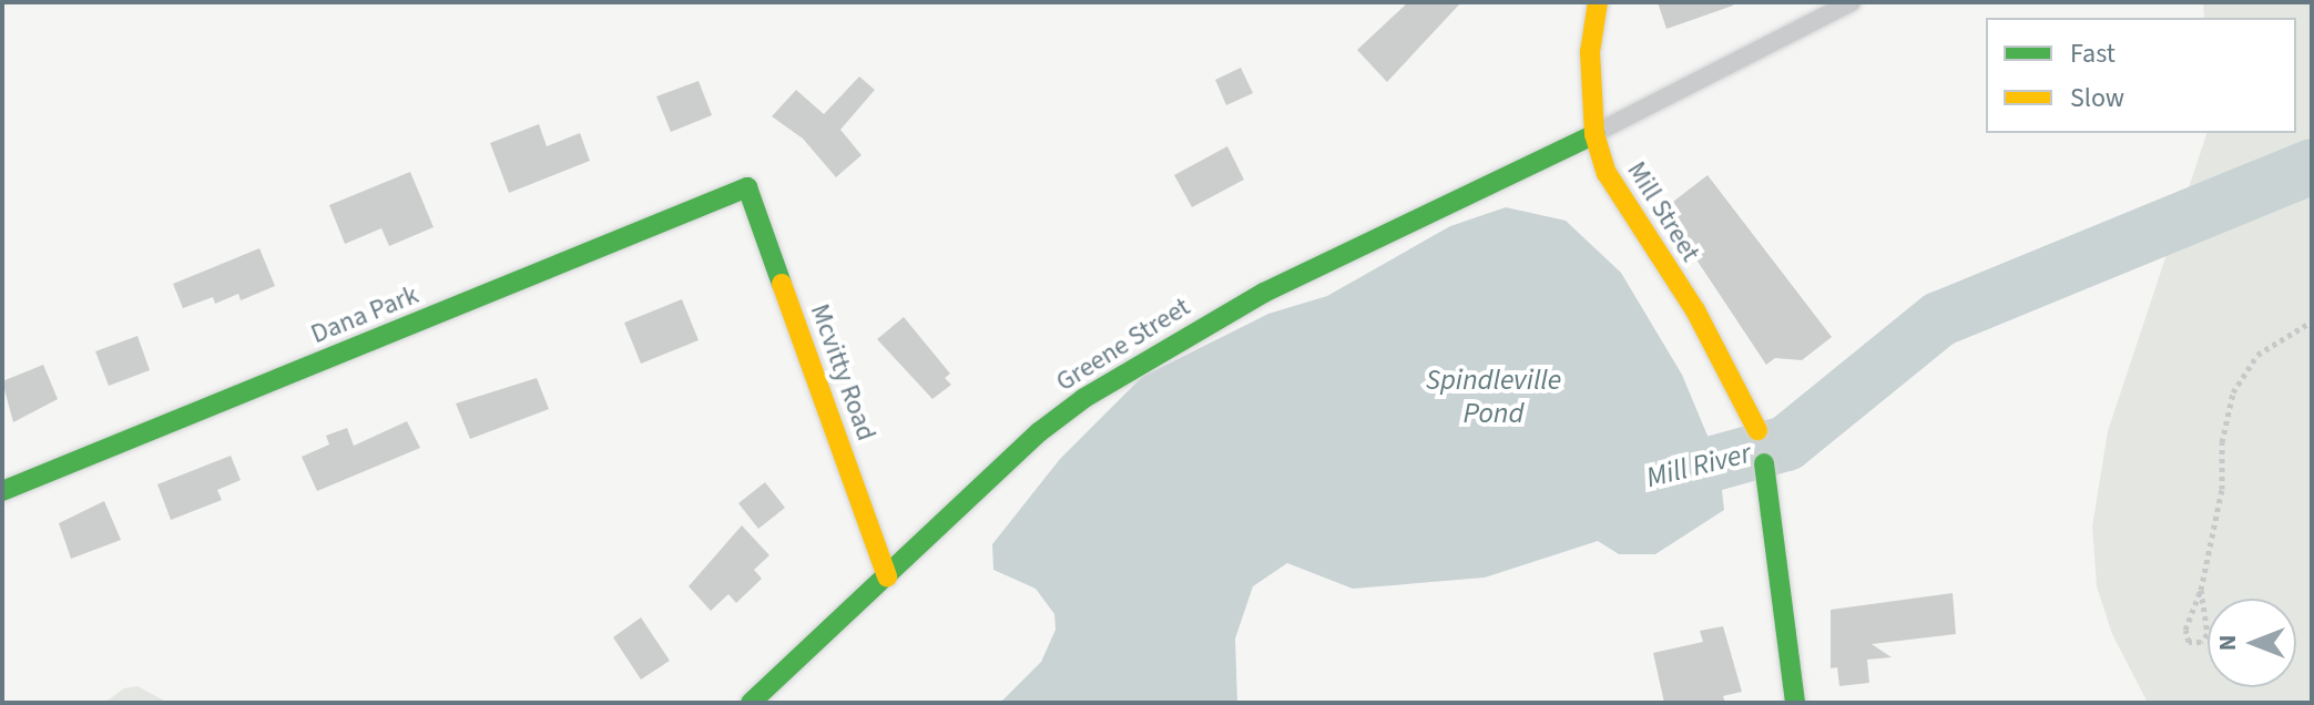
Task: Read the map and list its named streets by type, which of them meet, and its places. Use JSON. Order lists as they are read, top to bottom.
{
  "streets": {
    "street": [
      "Mill Street",
      "Dana Park",
      "Greene Street",
      "Mcvitty Road"
    ]
  },
  "crossings": [
    ["Mill Street", "Greene Street"],
    ["Dana Park", "Mcvitty Road"],
    ["Greene Street", "Mcvitty Road"]
  ],
  "water": ["Spindleville Pond", "Mill River"],
  "legend": ["Fast", "Slow"],
  "north": "left"
}
